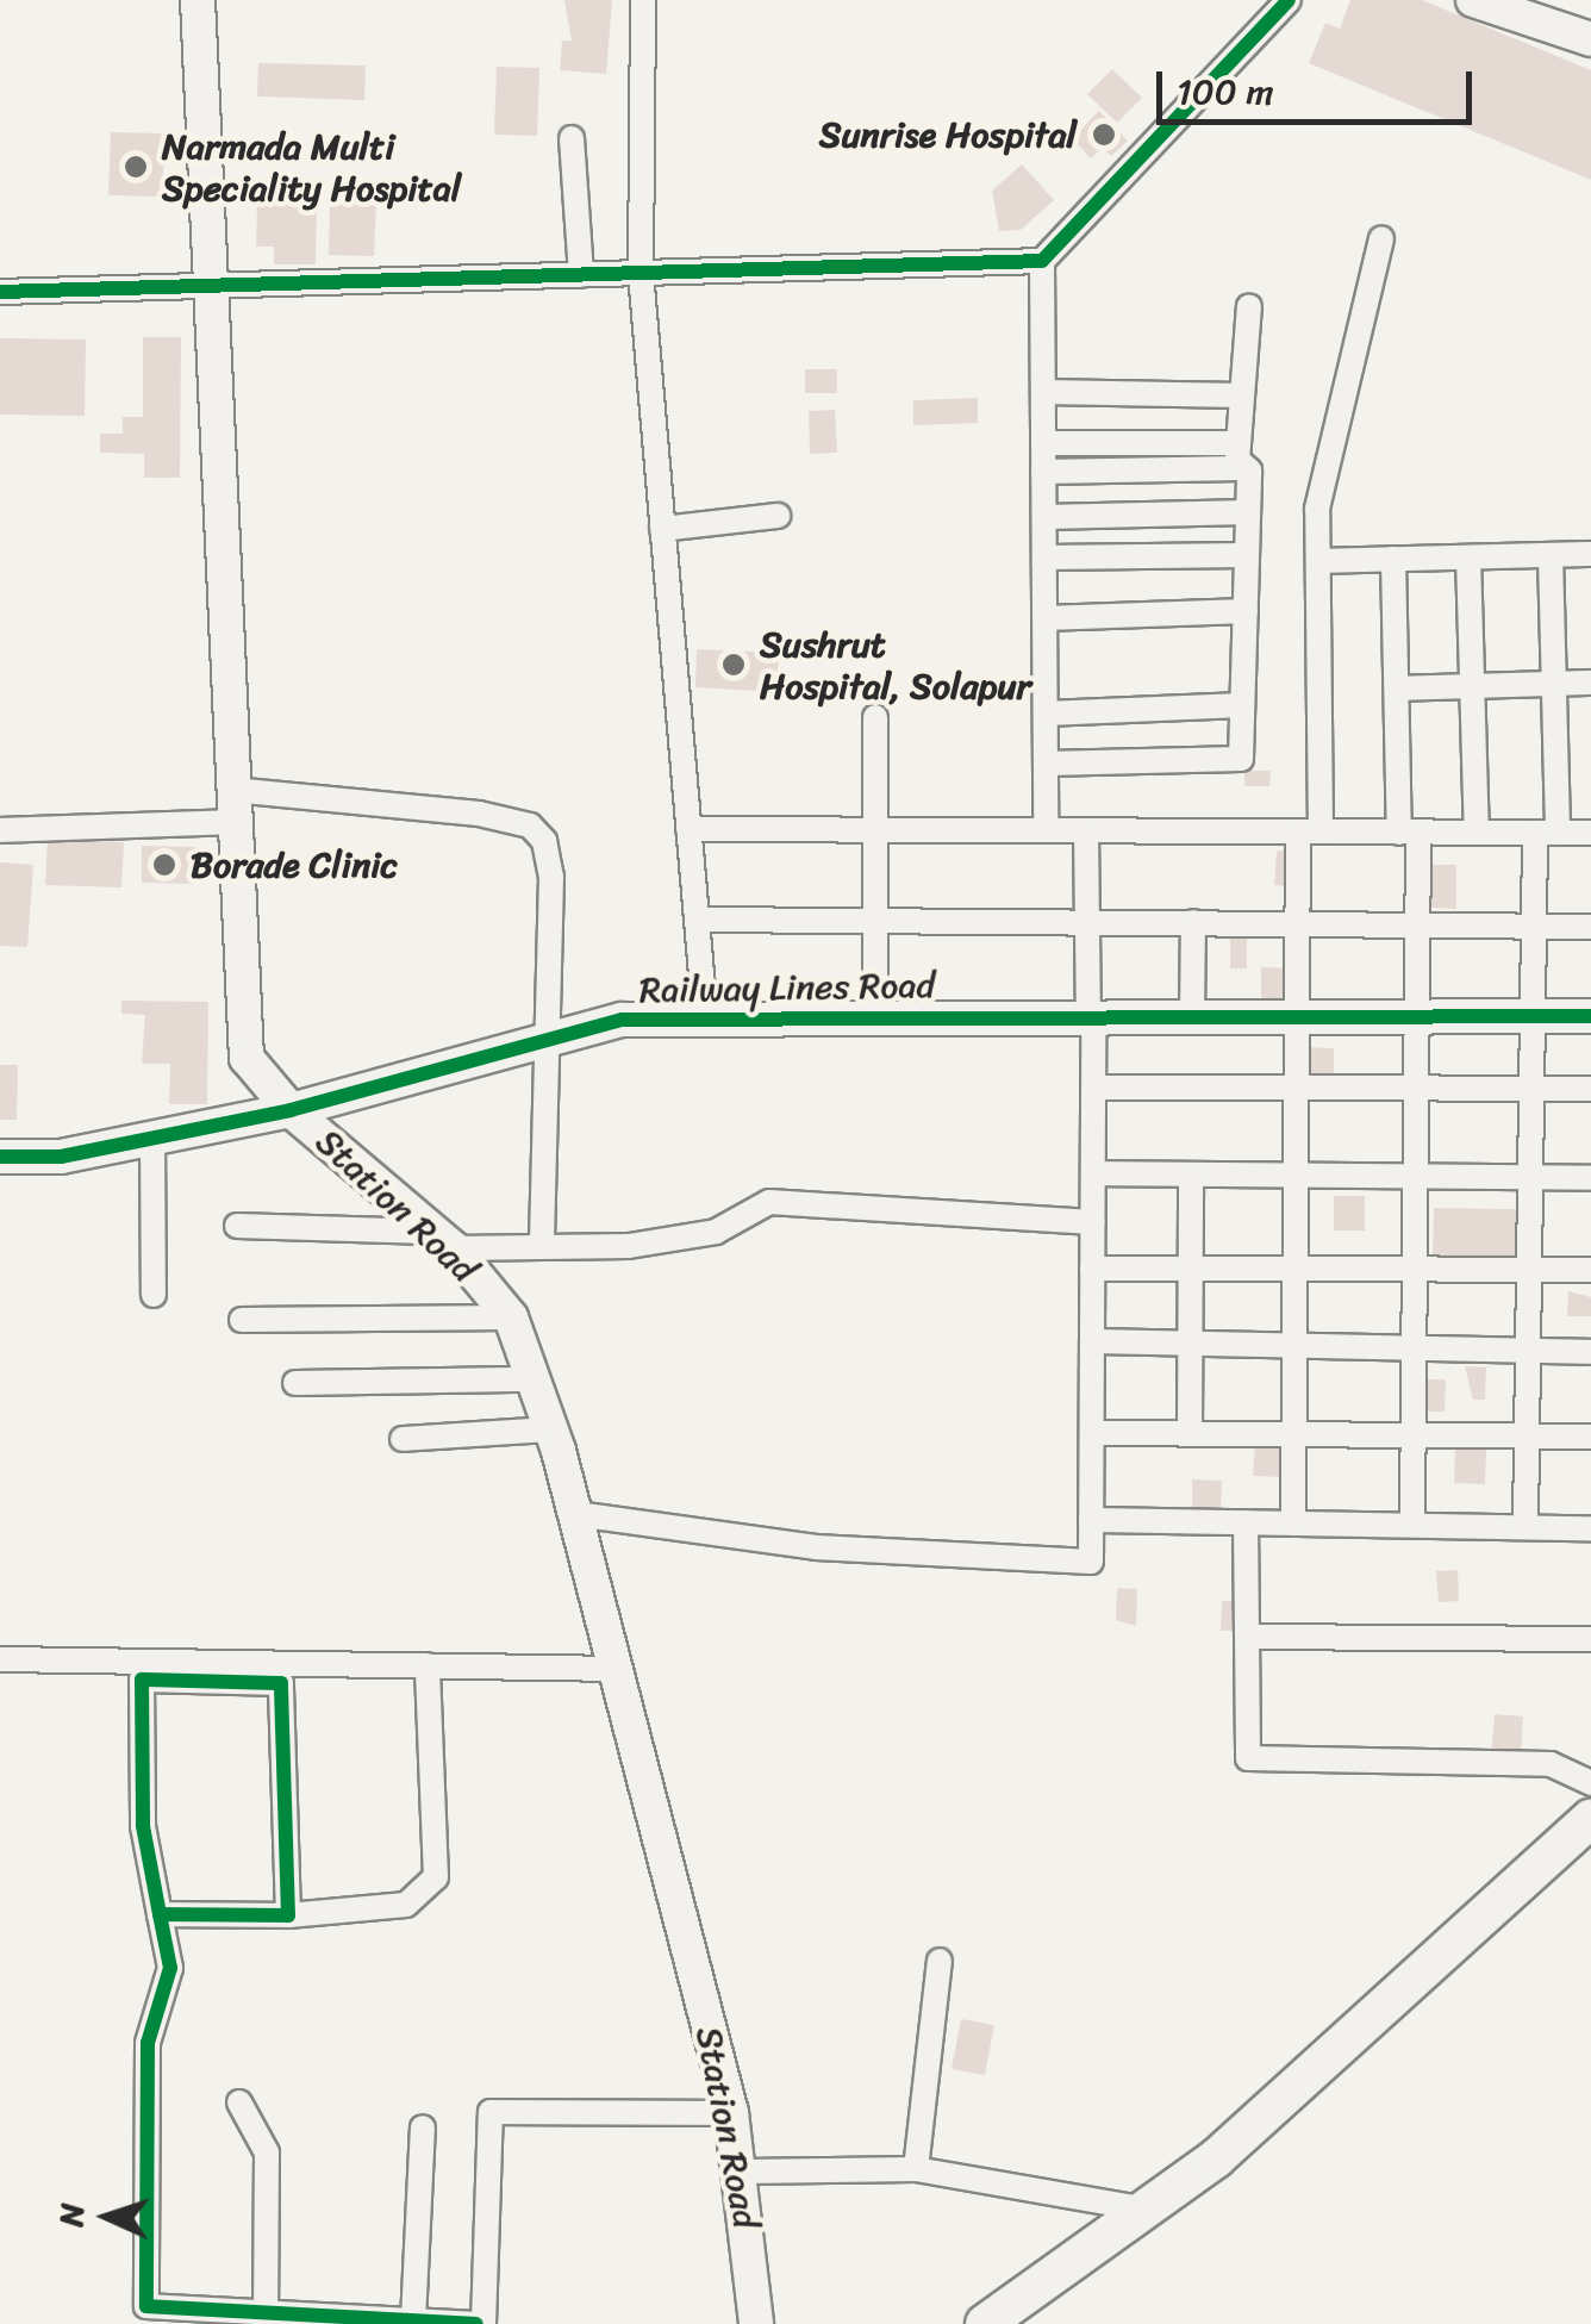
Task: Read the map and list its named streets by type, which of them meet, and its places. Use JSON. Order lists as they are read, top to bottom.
{
  "streets": {
    "main road": ["Railway Lines Road", "Station Road"]
  },
  "crossings": [
    ["Railway Lines Road", "Station Road"]
  ],
  "places": [
    "Sunrise Hospital",
    "Narmada Multi Speciality Hospital",
    "Sushrut Hospital, Solapur",
    "Borade Clinic"
  ],
  "scale_bar": "100 m",
  "north": "left"
}
